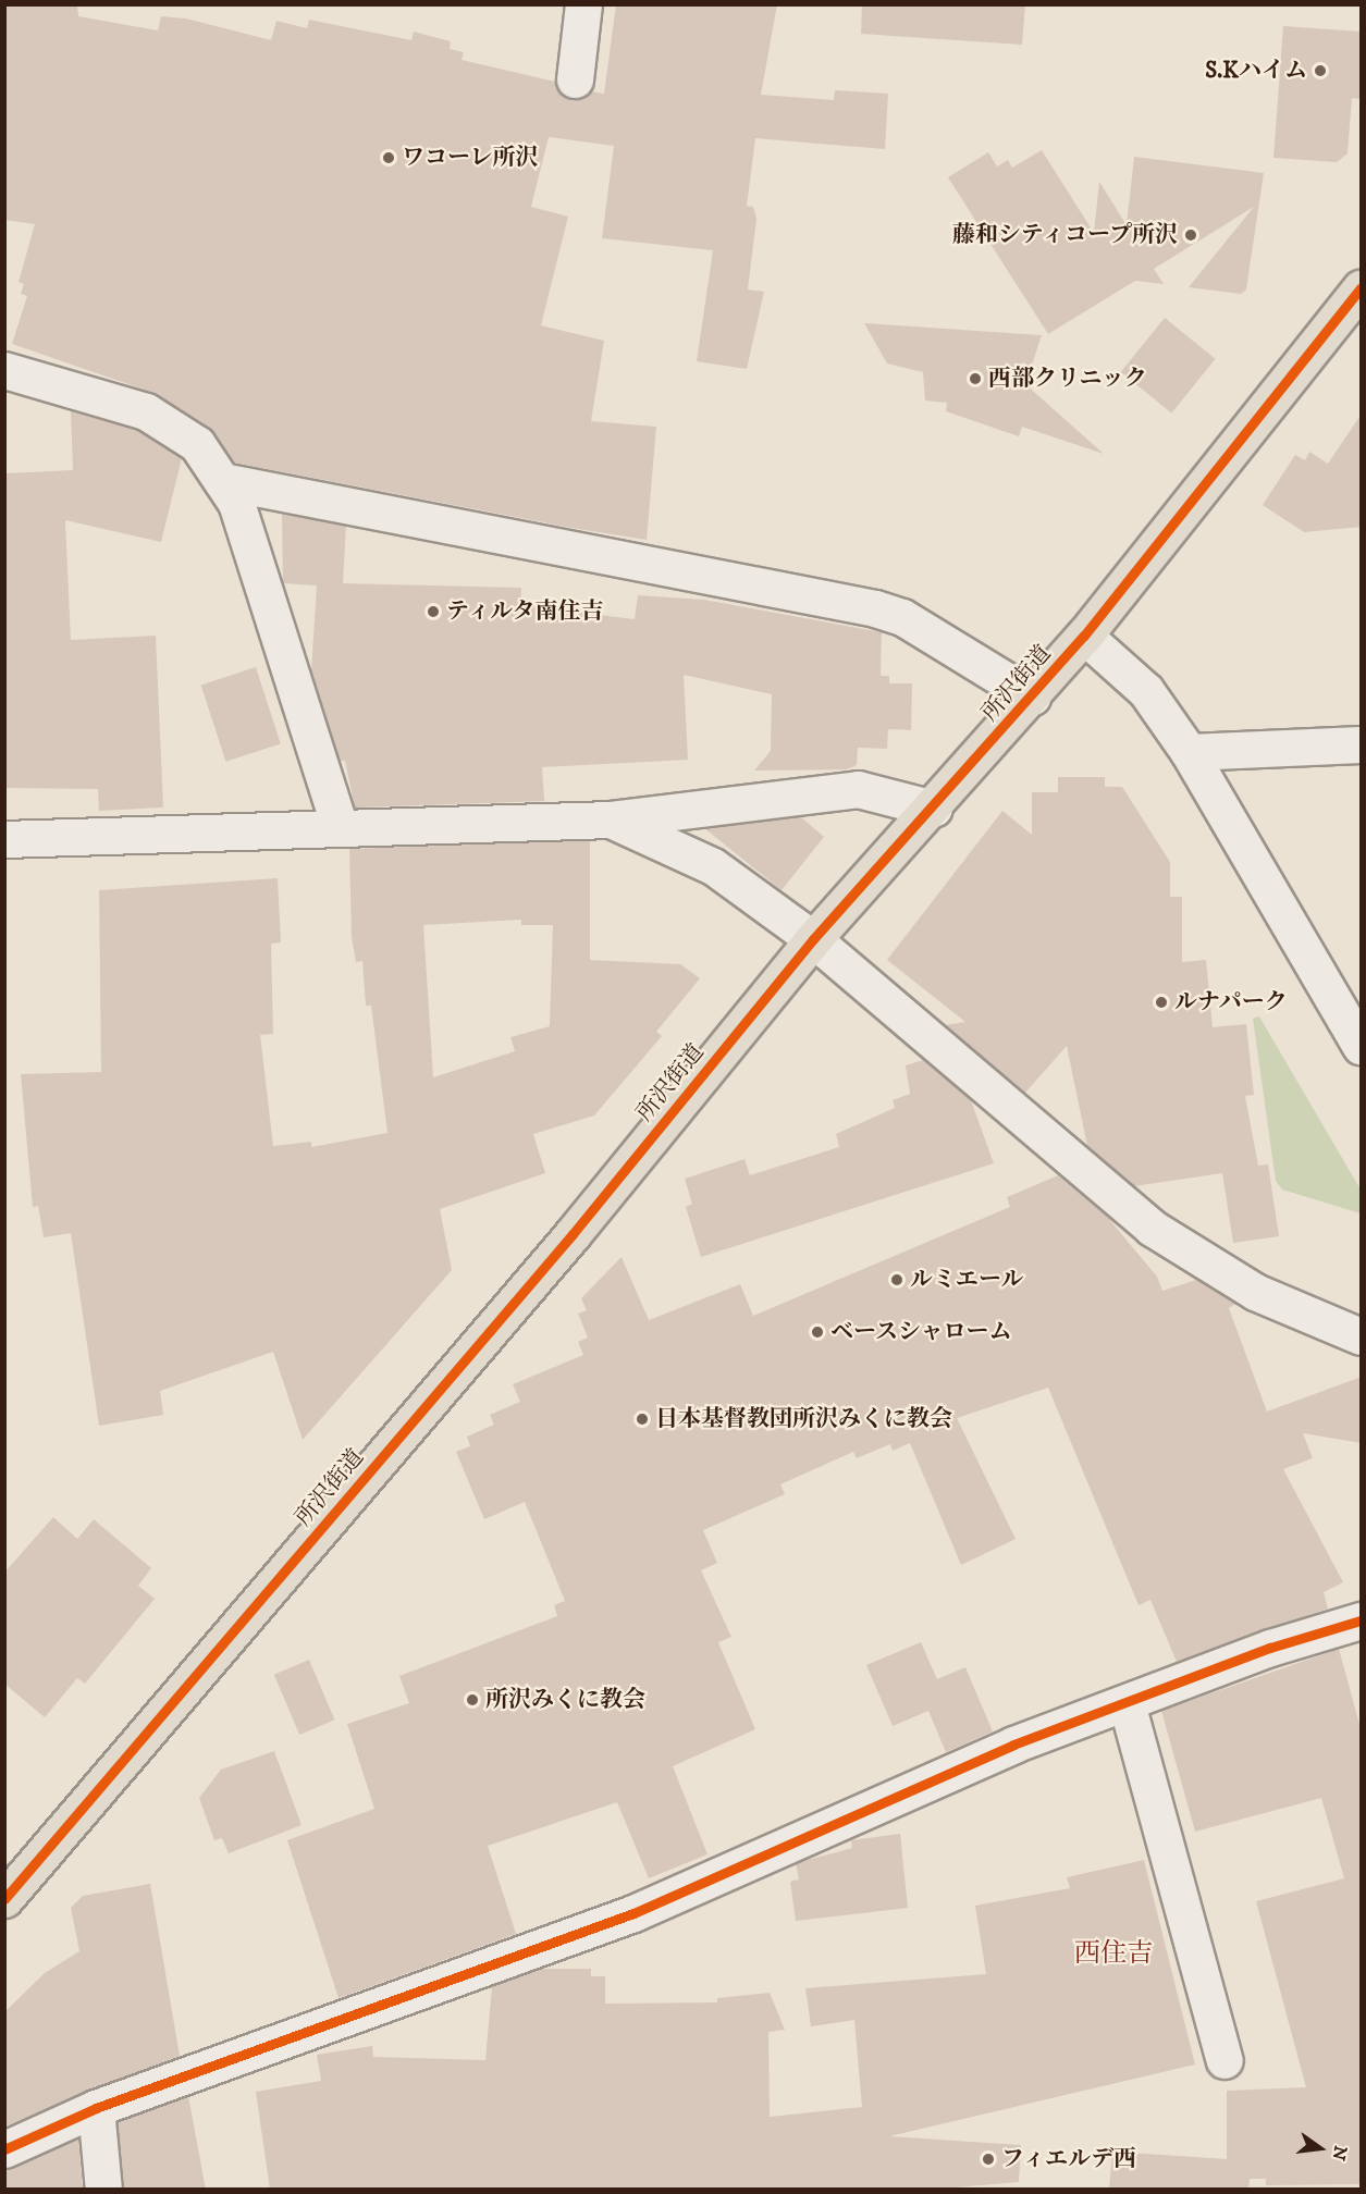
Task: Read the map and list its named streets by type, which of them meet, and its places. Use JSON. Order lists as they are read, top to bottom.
{
  "streets": {
    "main road": ["所沢街道"]
  },
  "districts": ["西住吉"],
  "places": [
    "S.Kハイム",
    "ワコーレ所沢",
    "藤和シティコープ所沢",
    "西部クリニック",
    "ティルタ南住吉",
    "ルナパーク",
    "ルミエール",
    "ベースシャローム",
    "日本基督教団所沢みくに教会",
    "所沢みくに教会",
    "フィエルデ西"
  ],
  "north": "right"
}
